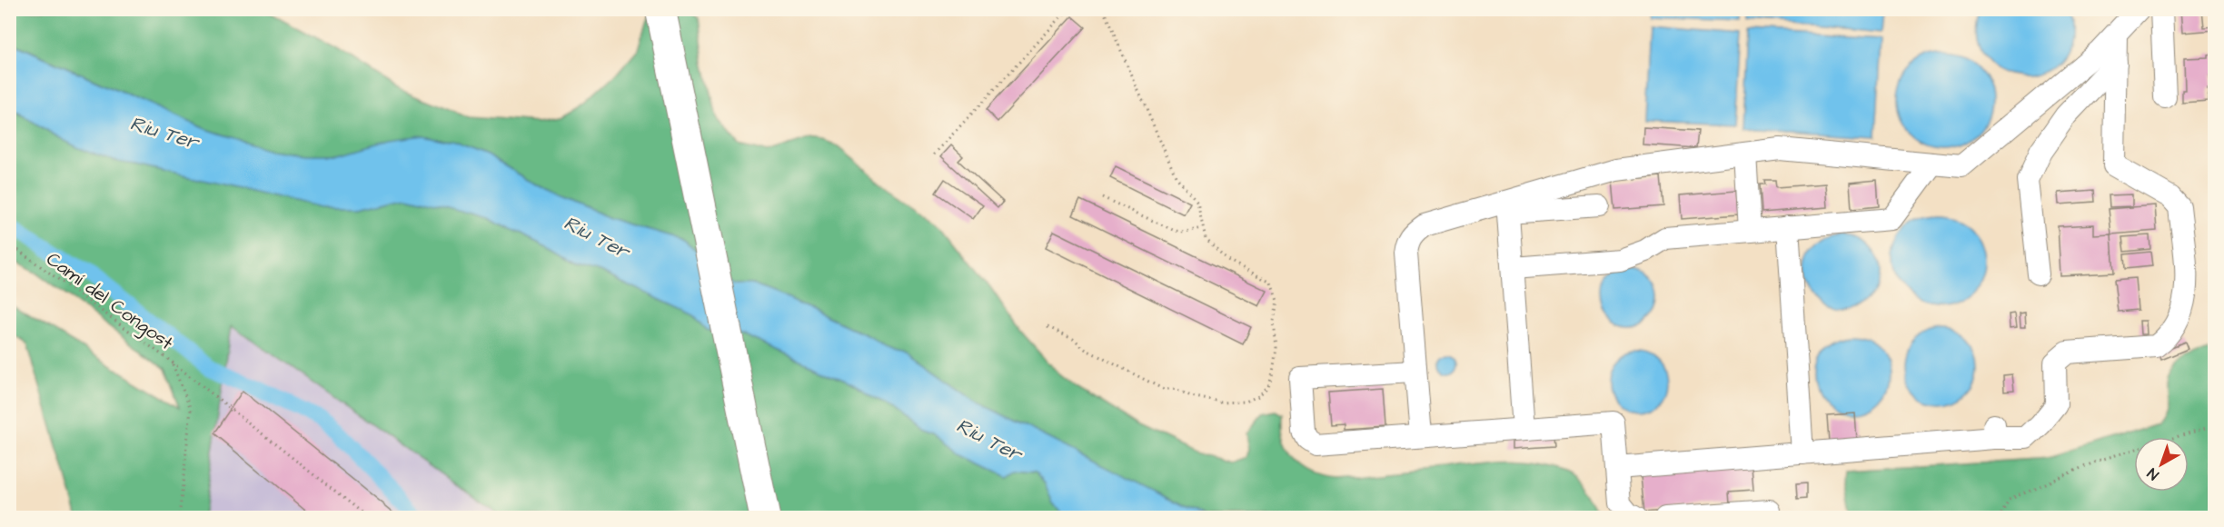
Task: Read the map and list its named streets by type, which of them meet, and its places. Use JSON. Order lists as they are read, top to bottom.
{
  "streets": {
    "path": ["Camí del Congost"]
  },
  "water": ["Riu Ter"],
  "north": "bottom left"
}
